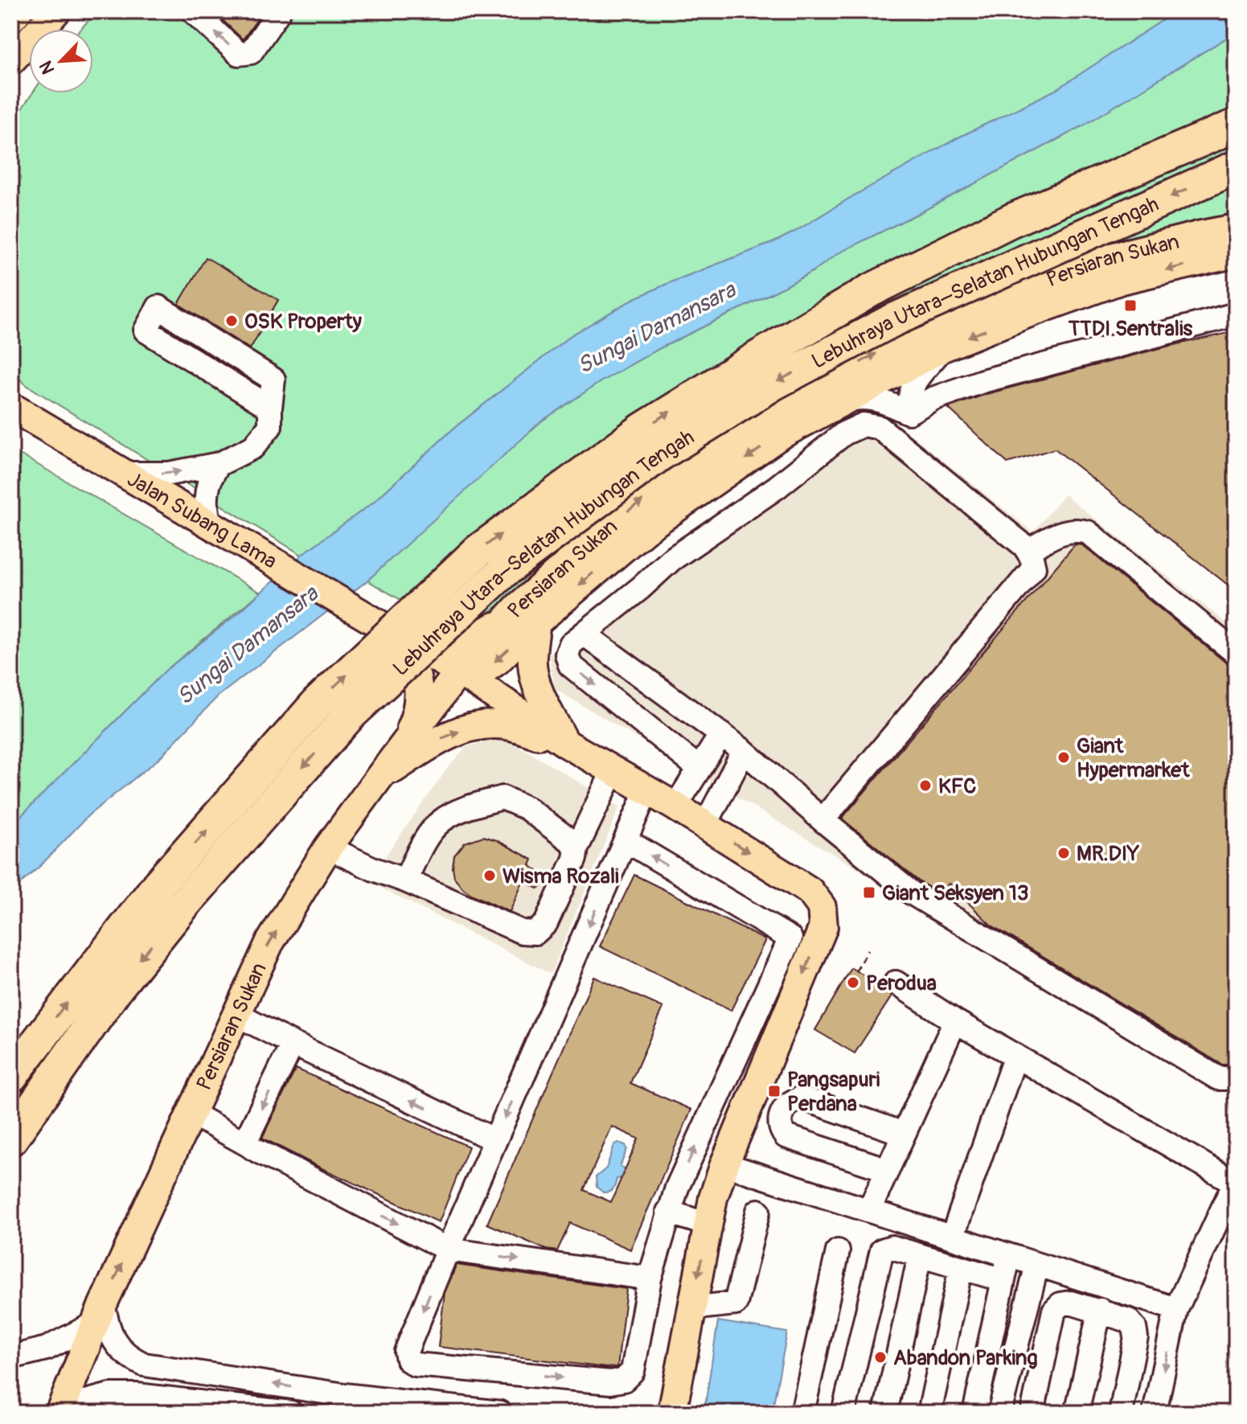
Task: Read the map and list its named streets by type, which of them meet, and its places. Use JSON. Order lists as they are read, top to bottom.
{
  "streets": {
    "highway": ["Lebuhraya Utara–Selatan Hubungan Tengah"],
    "main road": ["Persiaran Sukan", "Jalan Subang Lama"]
  },
  "crossings": [
    ["Persiaran Sukan", "Jalan Subang Lama"]
  ],
  "water": ["Sungai Damansara"],
  "places": {
    "transit": ["TTDI Sentralis", "Giant Seksyen 13", "Pangsapuri Perdana"],
    "other": [
      "OSK Property",
      "Giant Hypermarket",
      "KFC",
      "MR.DIY",
      "Wisma Rozali",
      "Perodua",
      "Abandon Parking"
    ]
  },
  "north": "bottom left"
}
